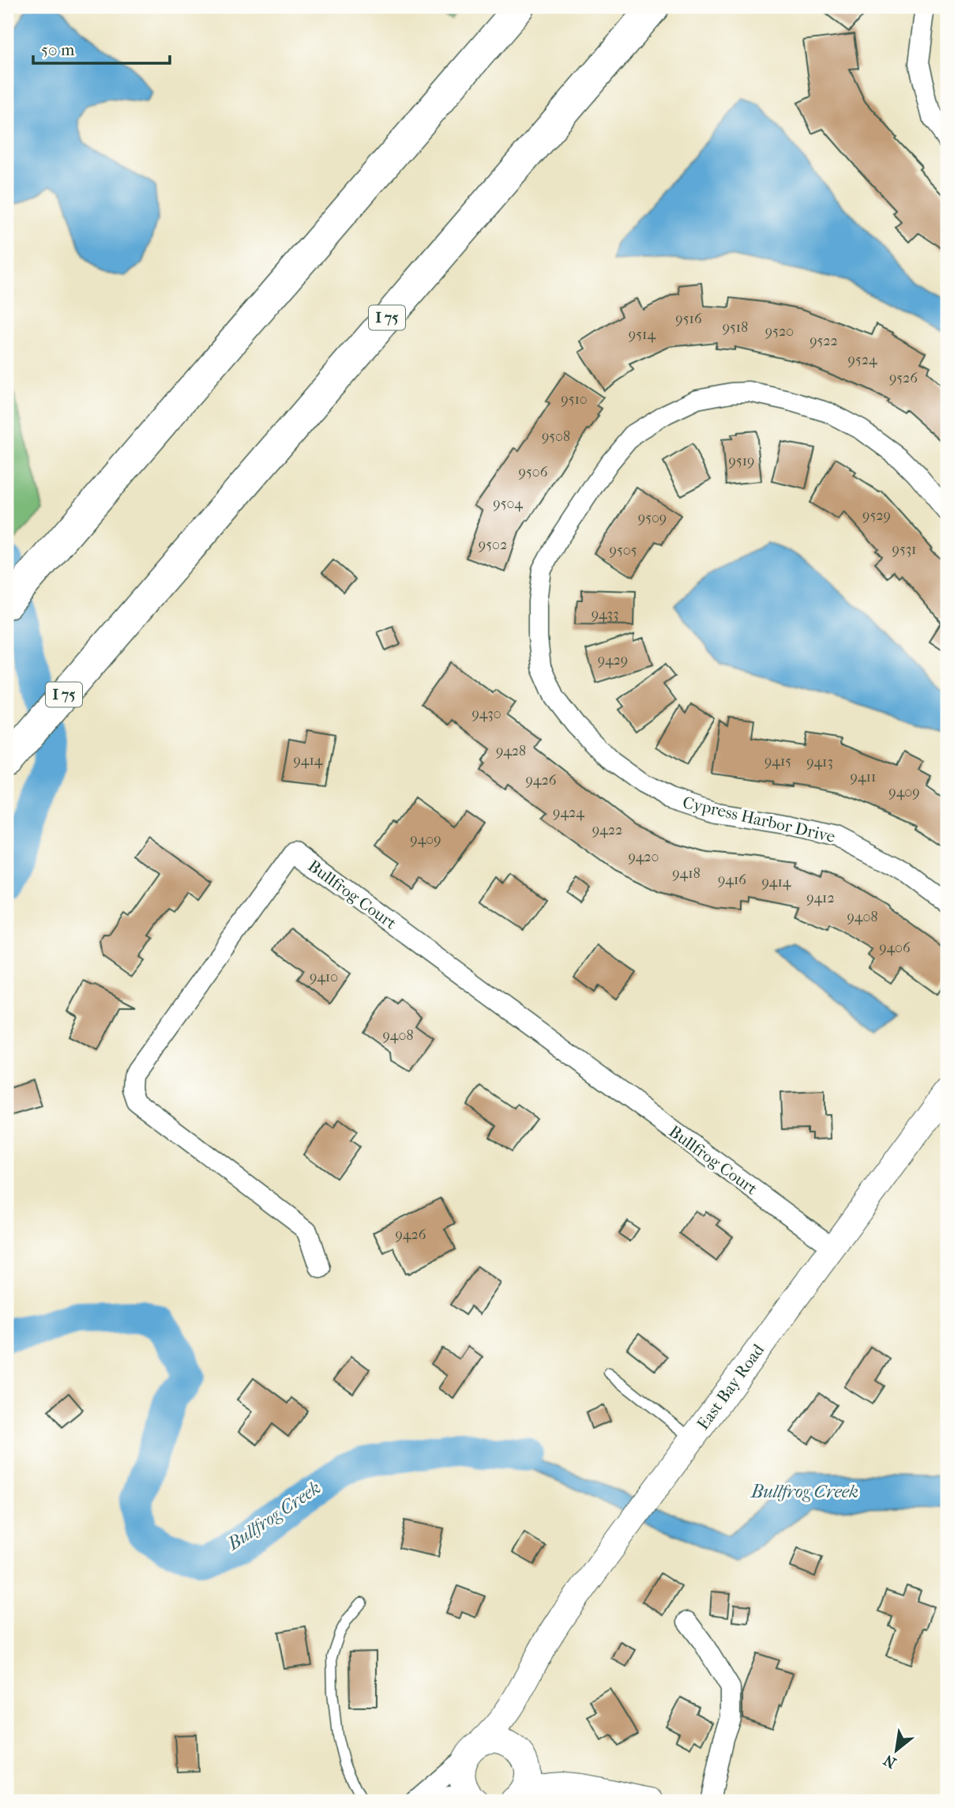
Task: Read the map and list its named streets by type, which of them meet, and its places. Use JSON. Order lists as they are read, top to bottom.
{
  "streets": {
    "highway": ["I 75"],
    "street": ["Cypress Harbor Drive", "Bullfrog Court", "East Bay Road"]
  },
  "crossings": [
    ["Bullfrog Court", "East Bay Road"]
  ],
  "water": ["Bullfrog Creek"],
  "house_numbers": [
    "9516",
    "9518",
    "9520",
    "9514",
    "9522",
    "9524",
    "9526",
    "9510",
    "9508",
    "9519",
    "9506",
    "9504",
    "9529",
    "9509",
    "9502",
    "9531",
    "9505",
    "9433",
    "9429",
    "9430",
    "9428",
    "9414",
    "9415",
    "9413",
    "9411",
    "9426",
    "9409",
    "9424",
    "9422",
    "9409",
    "9420",
    "9418",
    "9416",
    "9414",
    "9412",
    "9408",
    "9406",
    "9410",
    "9408",
    "9426"
  ],
  "scale_bar": "50 m",
  "north": "bottom left"
}
